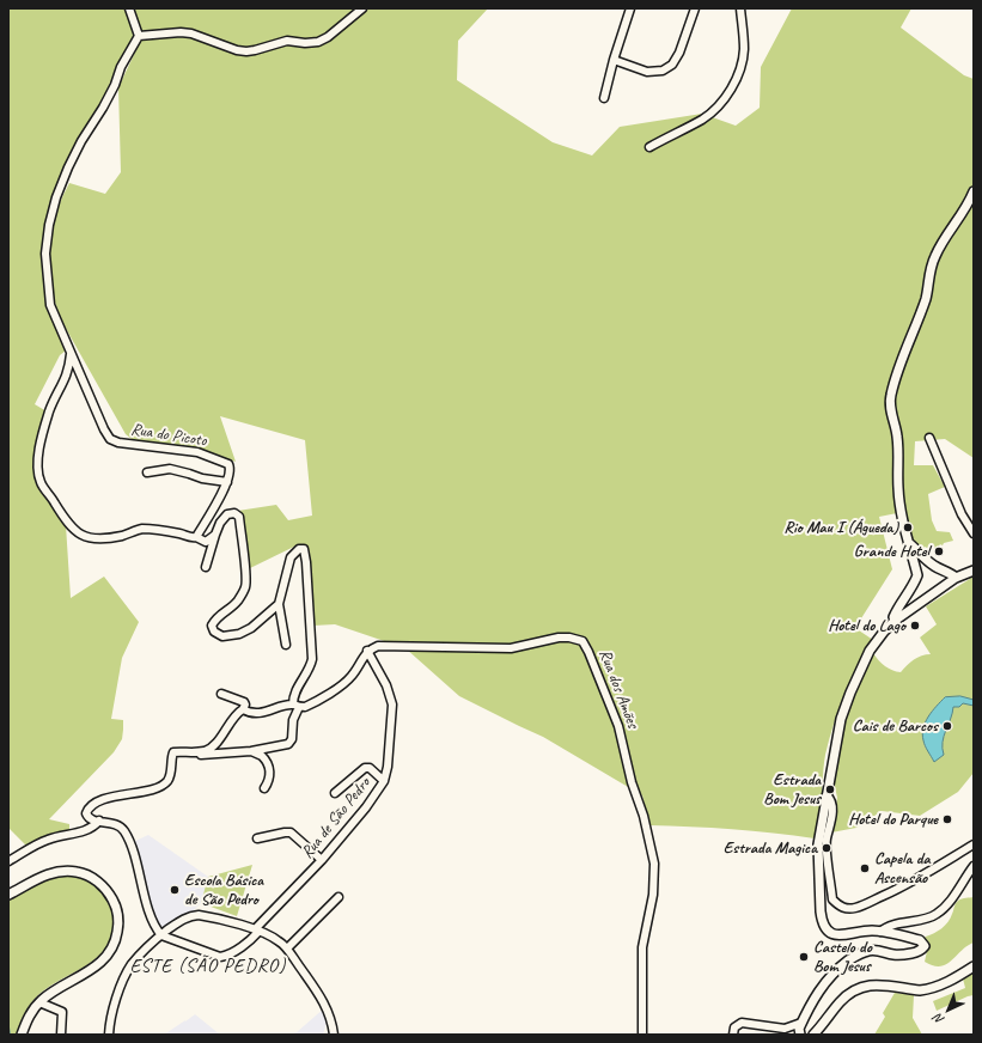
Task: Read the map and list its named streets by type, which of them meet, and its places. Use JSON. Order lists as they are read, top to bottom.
{
  "streets": {
    "street": ["Rua do Picoto", "Rua dos Amões", "Rua de São Pedro"]
  },
  "crossings": [
    ["Rua dos Amões", "Rua de São Pedro"]
  ],
  "districts": ["ESTE (SÃO PEDRO)"],
  "places": [
    "Rio Mau I (Águeda)",
    "Grande Hotel",
    "Hotel do Lago",
    "Cais de Barcos",
    "Estrada Bom Jesus",
    "Hotel do Parque",
    "Estrada Magica",
    "Capela da Ascensão",
    "Escola Básica de São Pedro",
    "Castelo do Bom Jesus"
  ],
  "north": "bottom left"
}
